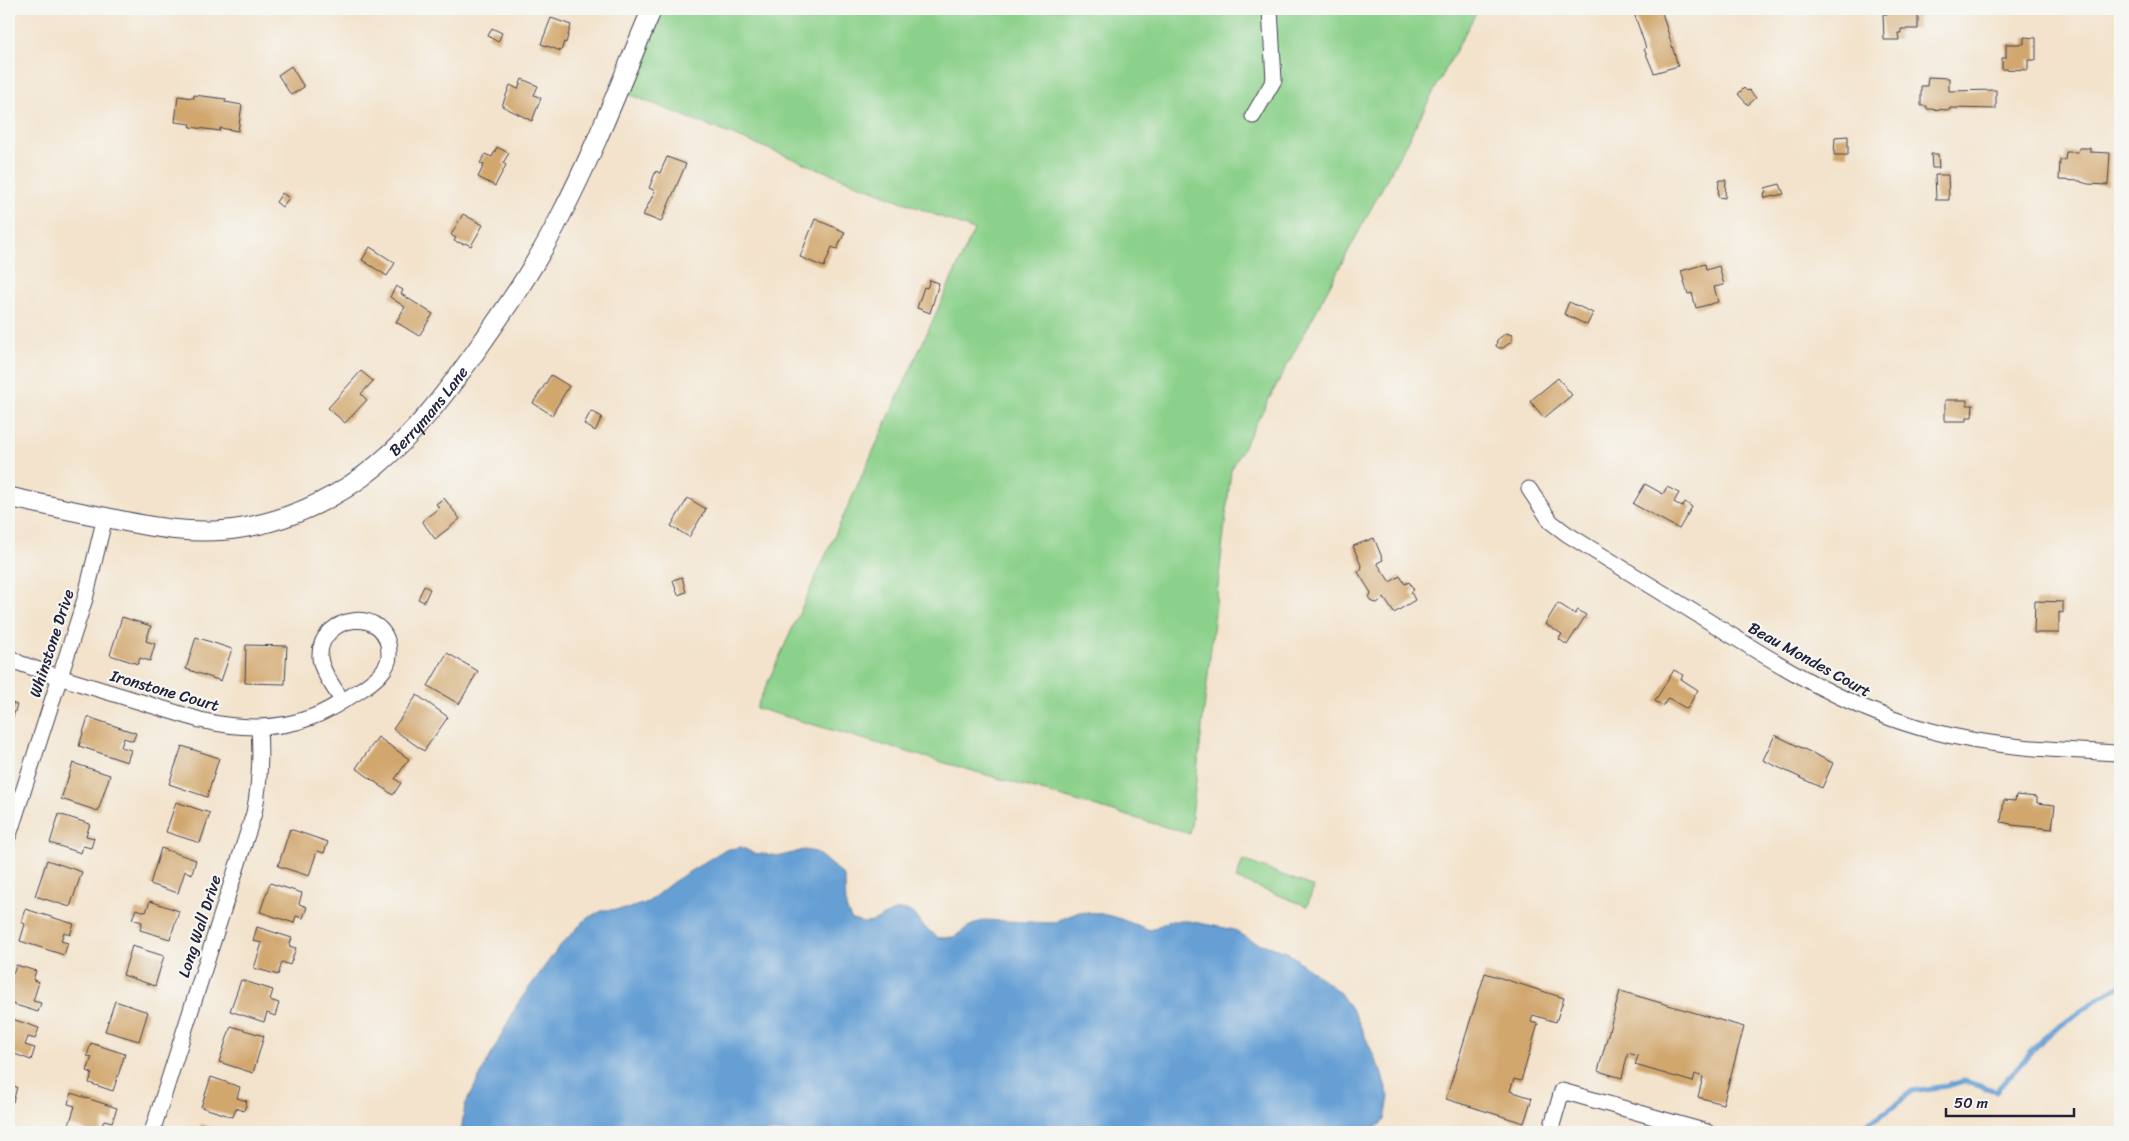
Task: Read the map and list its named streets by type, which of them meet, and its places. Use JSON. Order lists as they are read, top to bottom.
{
  "streets": {
    "street": [
      "Berrymans Lane",
      "Whinstone Drive",
      "Beau Mondes Court",
      "Ironstone Court",
      "Long Wall Drive"
    ]
  },
  "crossings": [
    ["Berrymans Lane", "Whinstone Drive"],
    ["Whinstone Drive", "Ironstone Court"],
    ["Ironstone Court", "Long Wall Drive"]
  ],
  "scale_bar": "50 m"
}
